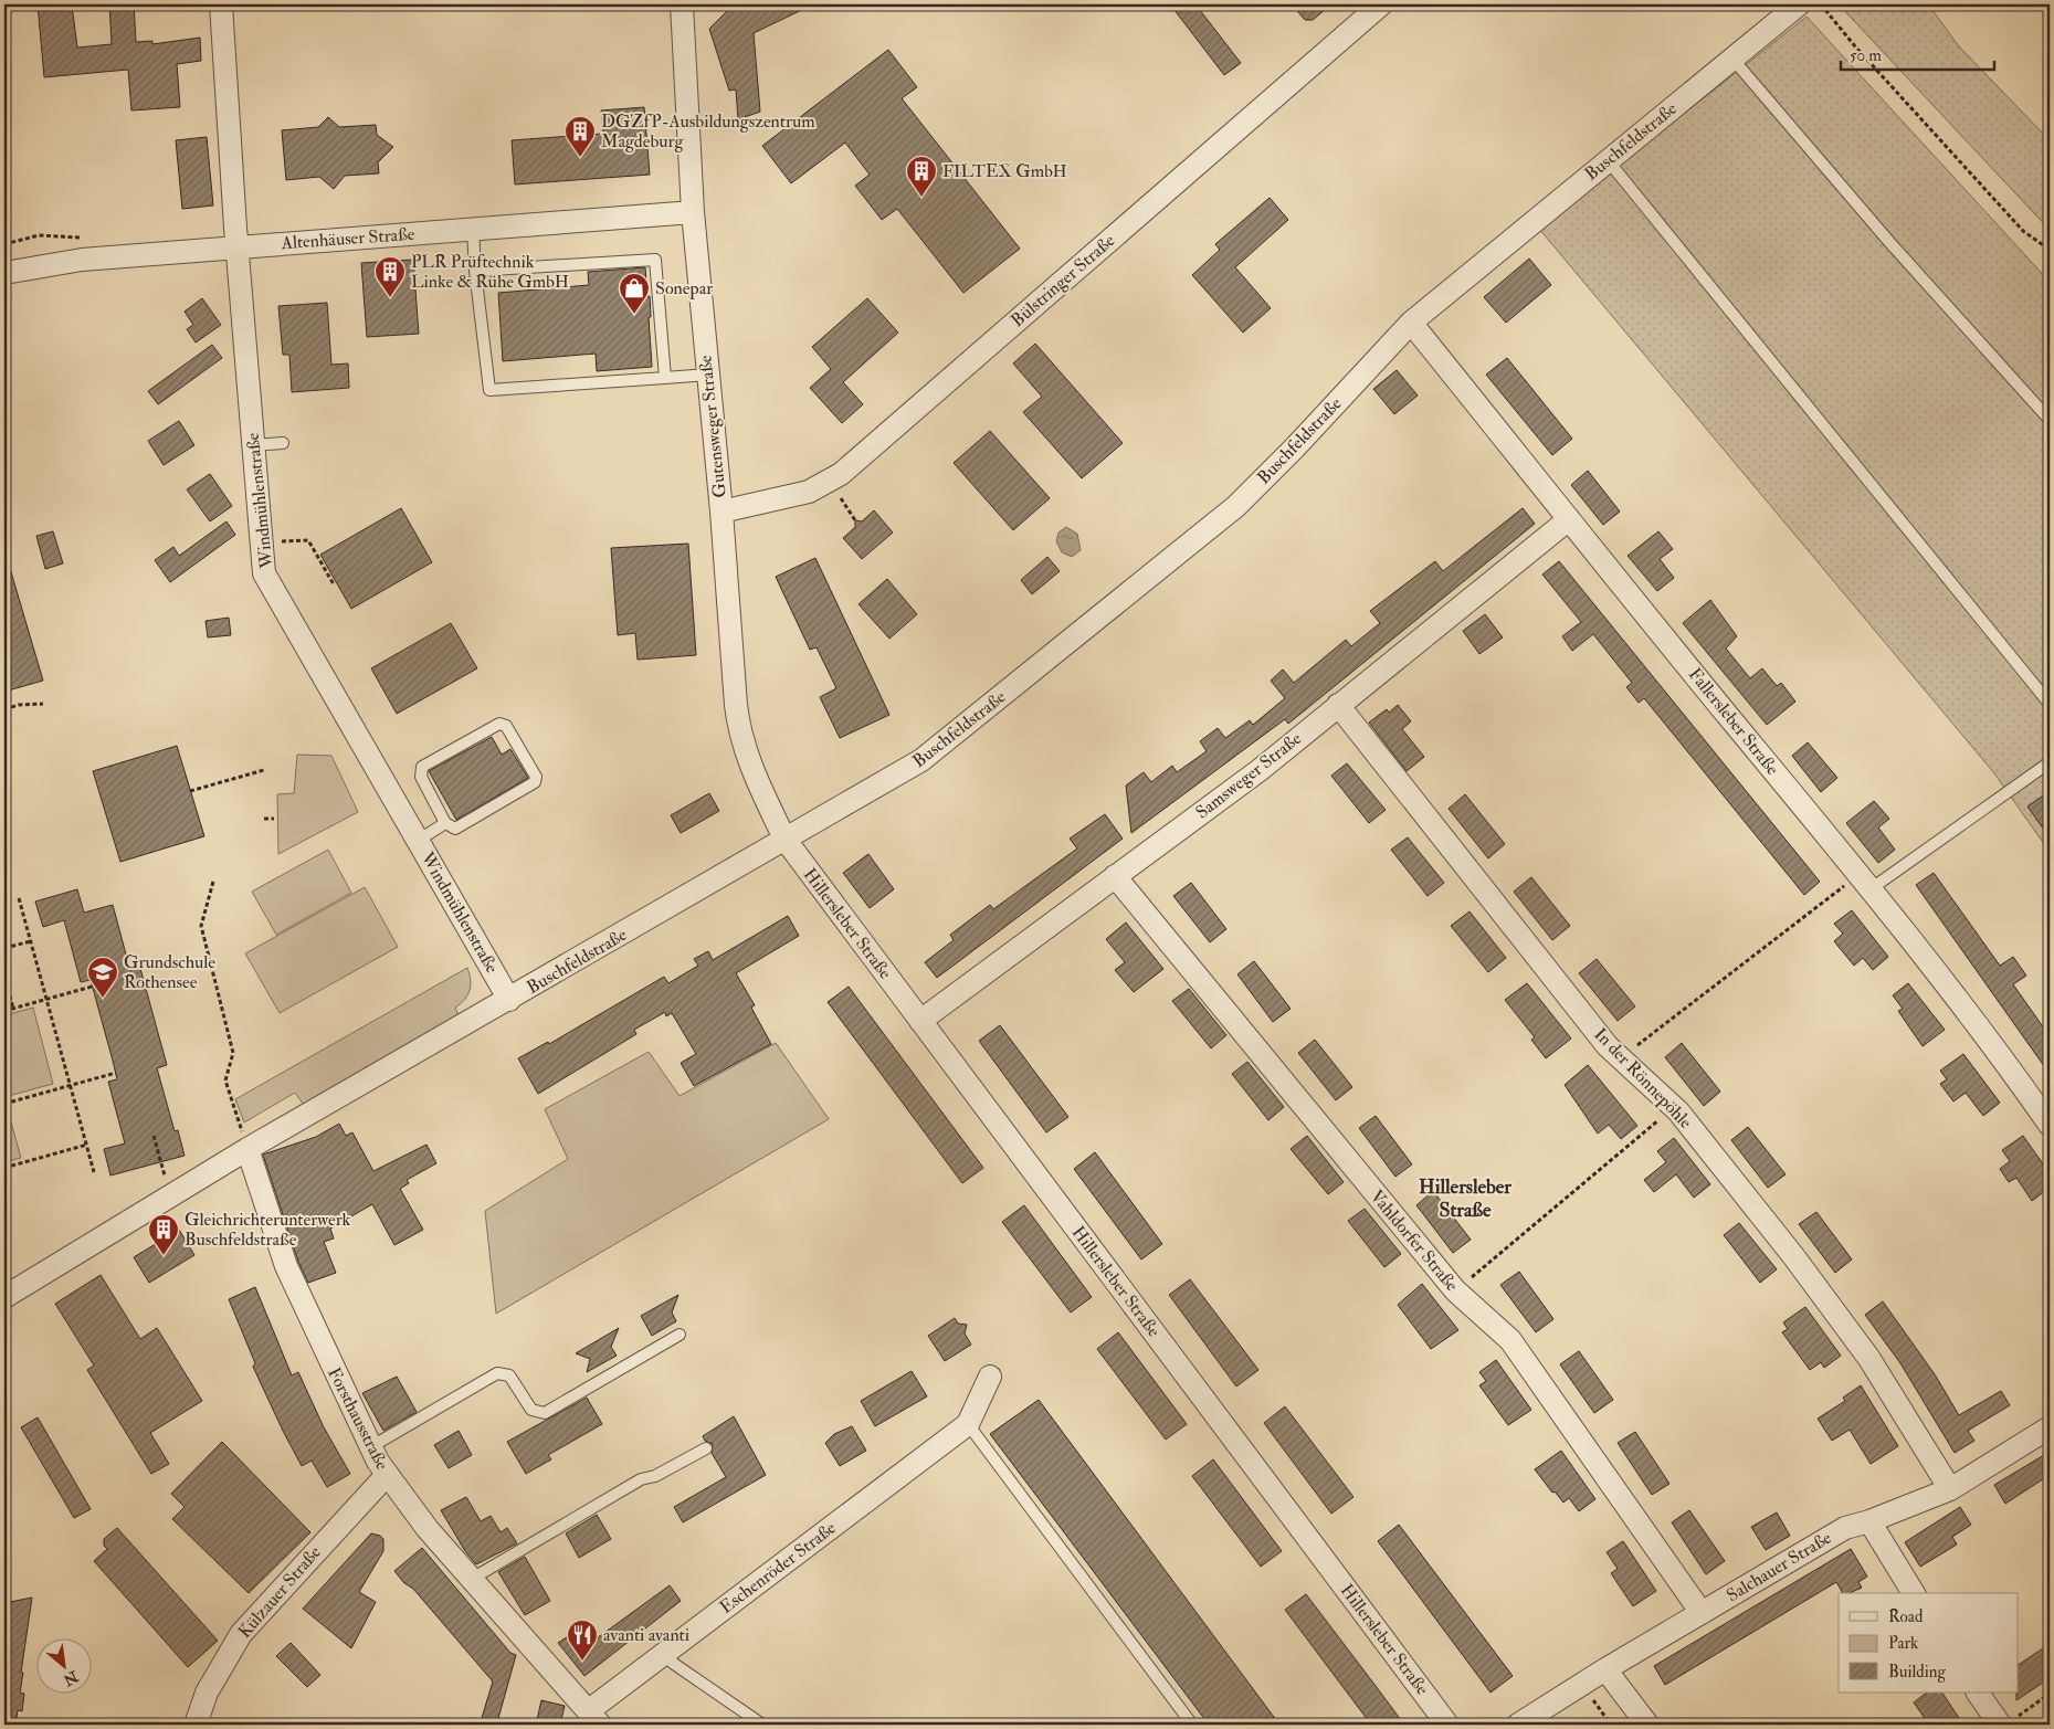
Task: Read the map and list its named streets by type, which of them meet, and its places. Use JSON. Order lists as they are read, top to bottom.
{
  "streets": {
    "street": [
      "Buschfeldstraße",
      "Altenhäuser Straße",
      "Bülstringer Straße",
      "Gutensweger Straße",
      "Windmühlenstraße",
      "Fallersleber Straße",
      "Samsweger Straße",
      "Hillersleber Straße",
      "In der Rönnepöhle",
      "Vahldorfer Straße",
      "Forsthausstraße",
      "Salchauer Straße",
      "Eschenröder Straße",
      "Külzauer Straße"
    ]
  },
  "crossings": [
    ["Buschfeldstraße", "Gutensweger Straße"],
    ["Buschfeldstraße", "Windmühlenstraße"],
    ["Buschfeldstraße", "Fallersleber Straße"],
    ["Buschfeldstraße", "Hillersleber Straße"],
    ["Buschfeldstraße", "Forsthausstraße"],
    ["Altenhäuser Straße", "Gutensweger Straße"],
    ["Altenhäuser Straße", "Windmühlenstraße"],
    ["Bülstringer Straße", "Gutensweger Straße"],
    ["Gutensweger Straße", "Hillersleber Straße"],
    ["Fallersleber Straße", "Samsweger Straße"],
    ["Samsweger Straße", "Hillersleber Straße"],
    ["Samsweger Straße", "In der Rönnepöhle"],
    ["Samsweger Straße", "Vahldorfer Straße"],
    ["In der Rönnepöhle", "Salchauer Straße"],
    ["Vahldorfer Straße", "Salchauer Straße"],
    ["Forsthausstraße", "Eschenröder Straße"],
    ["Forsthausstraße", "Külzauer Straße"]
  ],
  "districts": ["Hillersleber Straße"],
  "places": {
    "building": [
      "DGZfP-Ausbildungszentrum Magdeburg",
      "FILTEX GmbH",
      "PLR Prüftechnik Linke & Rühe GmbH",
      "Gleichrichterunterwerk Buschfeldstraße"
    ],
    "shop": ["Sonepar"],
    "school or university": ["Grundschule Rothensee"],
    "restaurant": ["avanti avanti"]
  },
  "legend": ["Road", "Park", "Building"],
  "scale_bar": "50 m",
  "north": "bottom right"
}
